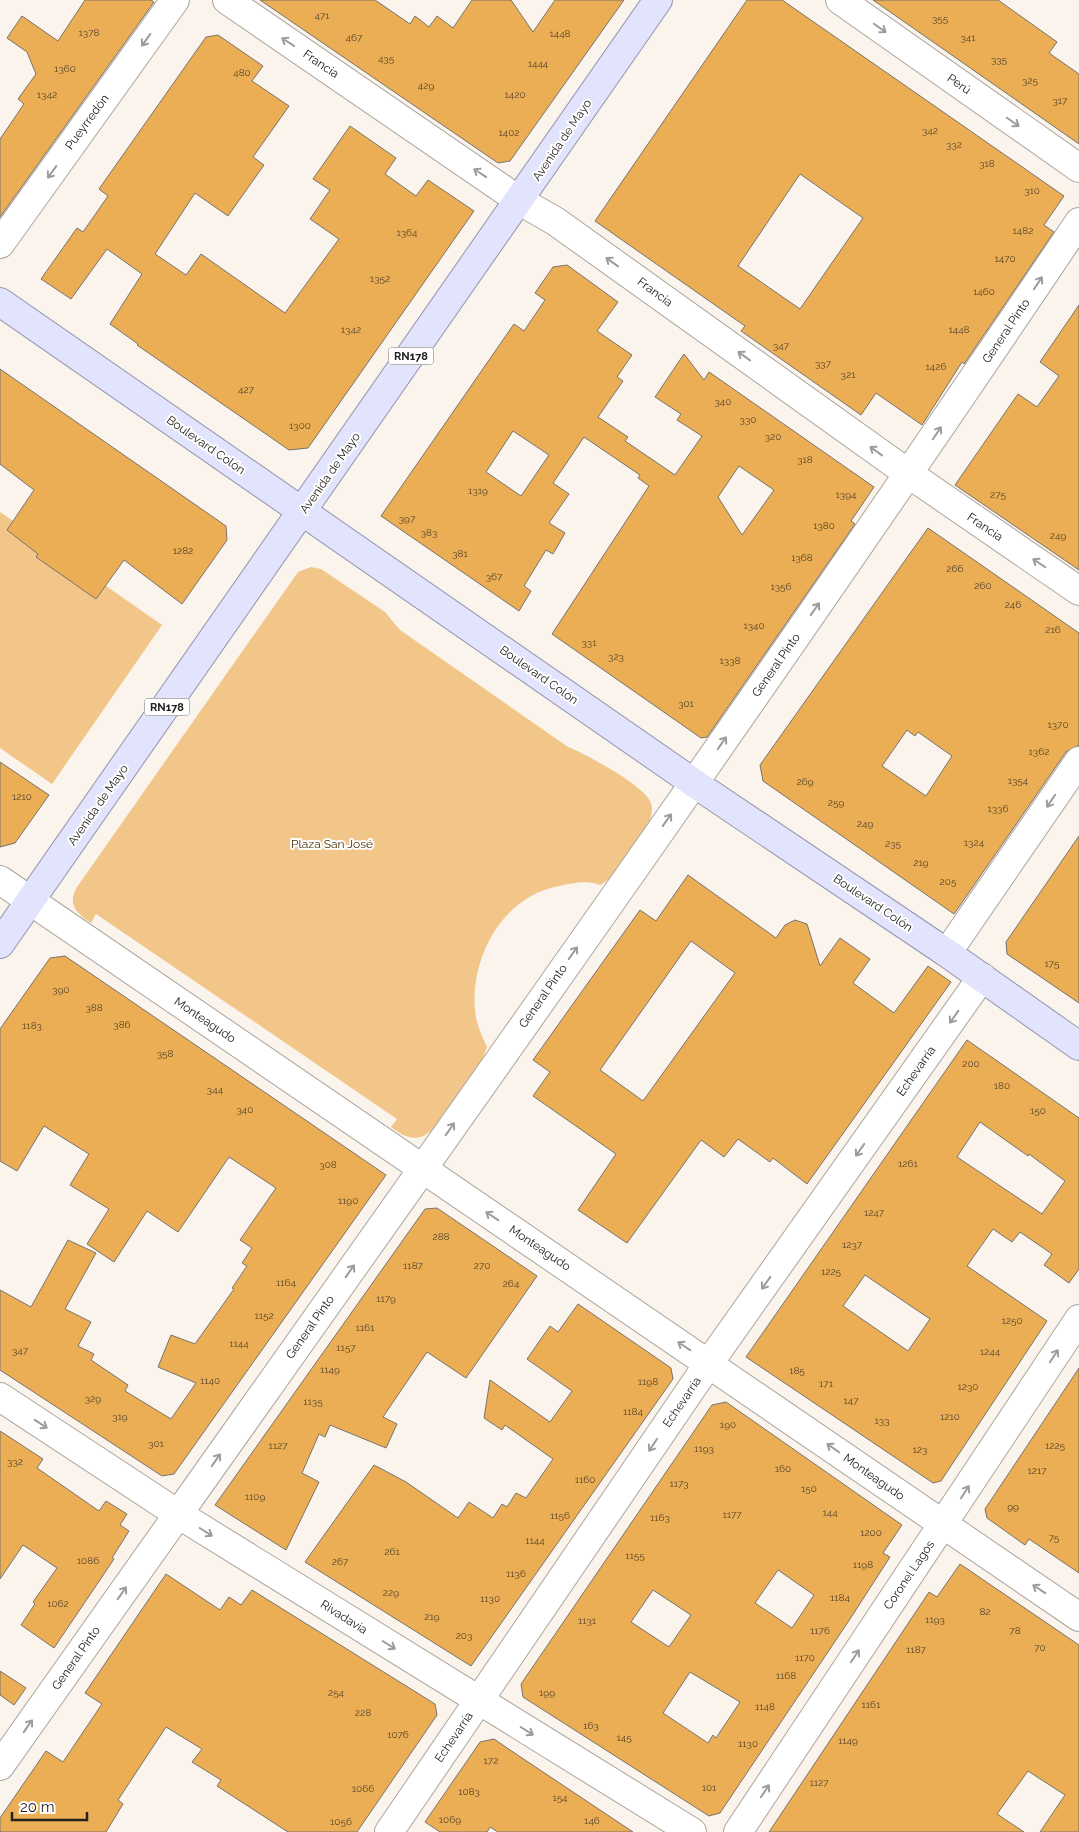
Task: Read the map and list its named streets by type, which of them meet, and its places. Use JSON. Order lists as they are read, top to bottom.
{
  "streets": {
    "main road": ["Avenida de Mayo", "RN178", "Boulevard Colón"],
    "street": [
      "Francia",
      "Perú",
      "Pueyrredón",
      "General Pinto",
      "Monteagudo",
      "Echevarría",
      "Coronel Lagos",
      "Rivadavia"
    ]
  },
  "crossings": [
    ["Francia", "Avenida de Mayo"],
    ["Francia", "General Pinto"],
    ["Avenida de Mayo", "Boulevard Colón"],
    ["Avenida de Mayo", "Monteagudo"],
    ["General Pinto", "Boulevard Colón"],
    ["General Pinto", "Monteagudo"],
    ["General Pinto", "Rivadavia"],
    ["Boulevard Colón", "Echevarría"],
    ["Monteagudo", "Echevarría"],
    ["Monteagudo", "Coronel Lagos"],
    ["Echevarría", "Rivadavia"]
  ],
  "one_way": [
    "Francia",
    "Perú",
    "Pueyrredón",
    "General Pinto",
    "Monteagudo",
    "Echevarría",
    "Coronel Lagos",
    "Rivadavia"
  ],
  "parks": ["Plaza San José"],
  "house_numbers": [
    "471",
    "355",
    "1378",
    "1448",
    "467",
    "341",
    "435",
    "335",
    "1444",
    "1360",
    "480",
    "325",
    "429",
    "1342",
    "1420",
    "317",
    "342",
    "1402",
    "332",
    "318",
    "310",
    "1482",
    "1364",
    "1470",
    "1352",
    "1460",
    "1342",
    "1448",
    "347",
    "337",
    "1426",
    "321",
    "427",
    "340",
    "330",
    "1300",
    "320",
    "318",
    "1319",
    "1394",
    "275",
    "397",
    "1380",
    "383",
    "249",
    "1282",
    "381",
    "1368",
    "266",
    "367",
    "260",
    "1356",
    "246",
    "1340",
    "216",
    "331",
    "323",
    "1338",
    "301",
    "1370",
    "1362",
    "1354",
    "269",
    "1210",
    "259",
    "1336",
    "249",
    "1324",
    "235",
    "219",
    "205",
    "175",
    "390",
    "388",
    "386",
    "1183",
    "358",
    "200",
    "180",
    "344",
    "340",
    "150",
    "1261",
    "308",
    "1190",
    "1247",
    "288",
    "1237",
    "1187",
    "270",
    "1225",
    "1164",
    "264",
    "1179",
    "1152",
    "1250",
    "1161",
    "1144",
    "1157",
    "347",
    "1244",
    "1149",
    "185",
    "1140",
    "1198",
    "171",
    "1230",
    "329",
    "147",
    "1135",
    "1184",
    "319",
    "1210",
    "133",
    "190",
    "301",
    "1127",
    "1225",
    "1193",
    "123",
    "332",
    "160",
    "1217",
    "1160",
    "1173",
    "150",
    "1109",
    "99",
    "144",
    "1177",
    "1156",
    "1163",
    "1200",
    "75",
    "1144",
    "261",
    "1155",
    "1086",
    "267",
    "1198",
    "1136",
    "229",
    "1184",
    "1130",
    "1062",
    "82",
    "219",
    "1193",
    "1131",
    "1176",
    "78",
    "203",
    "70",
    "1187",
    "1170",
    "1168",
    "254",
    "199",
    "1161",
    "1148",
    "228",
    "163",
    "1076",
    "145",
    "1149",
    "1130",
    "172",
    "1127",
    "101",
    "1066",
    "1083",
    "154",
    "1069",
    "146",
    "1056"
  ],
  "scale_bar": "20 m"
}
